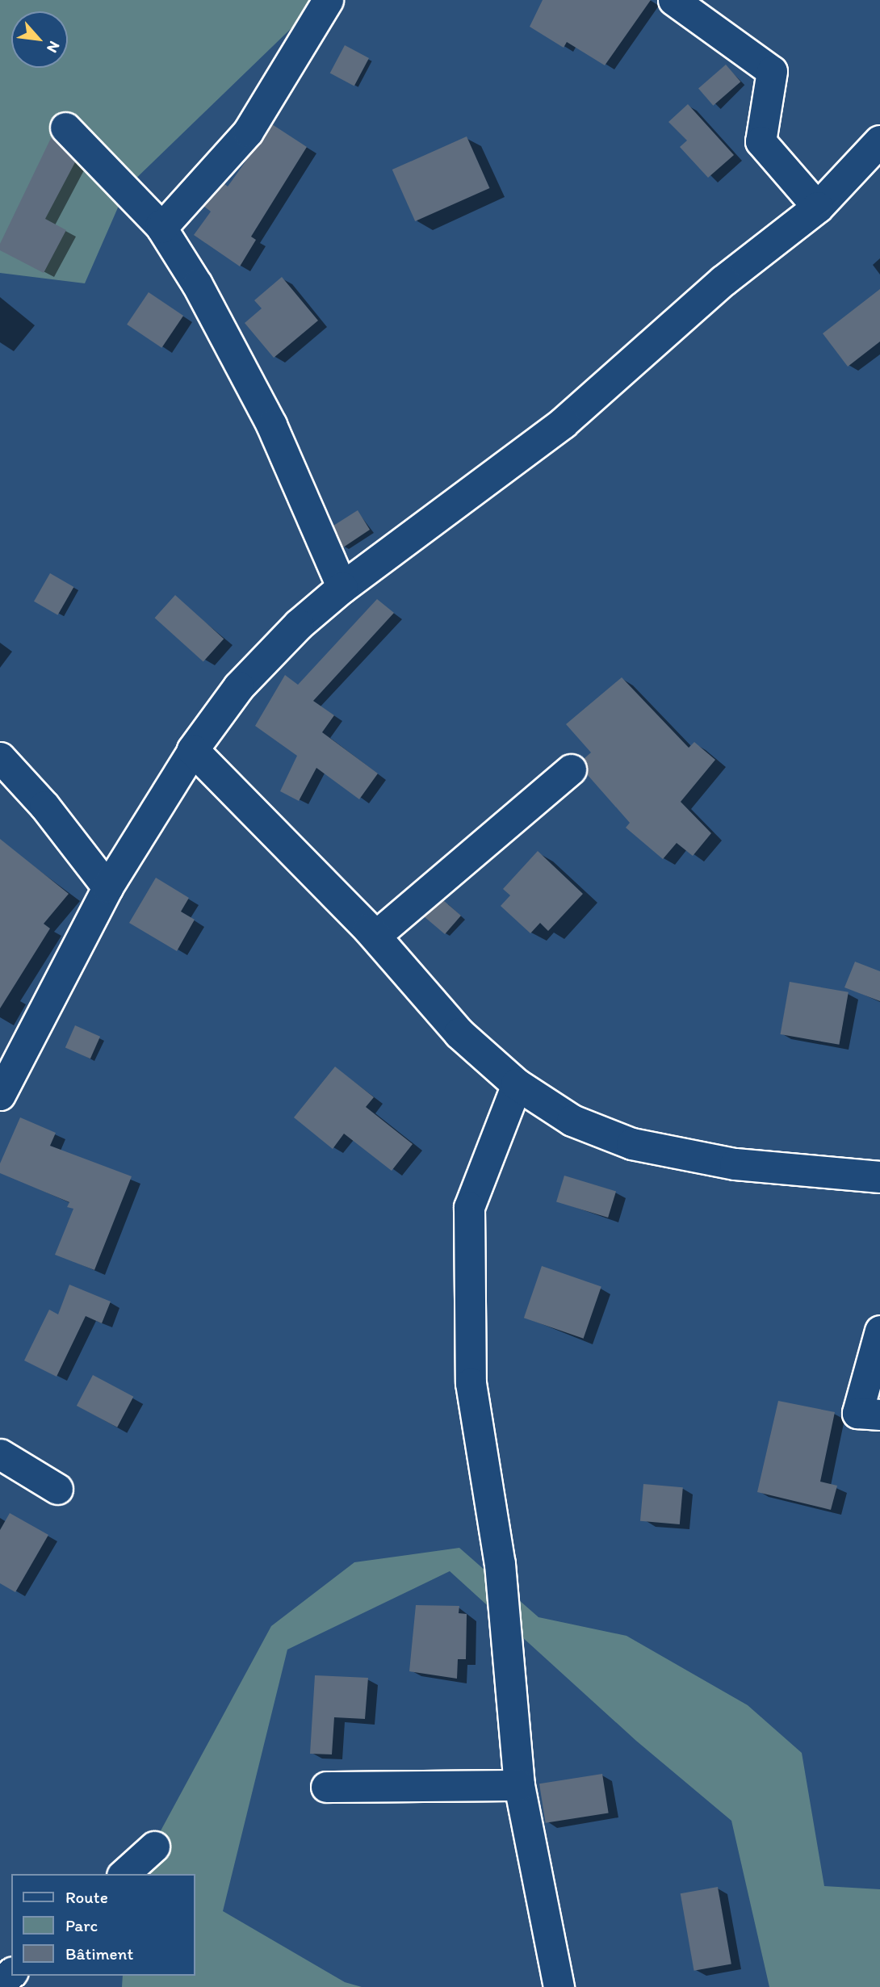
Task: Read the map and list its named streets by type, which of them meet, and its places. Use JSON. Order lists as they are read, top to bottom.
{
  "legend": ["Route", "Parc", "Bâtiment"],
  "north": "bottom right"
}
